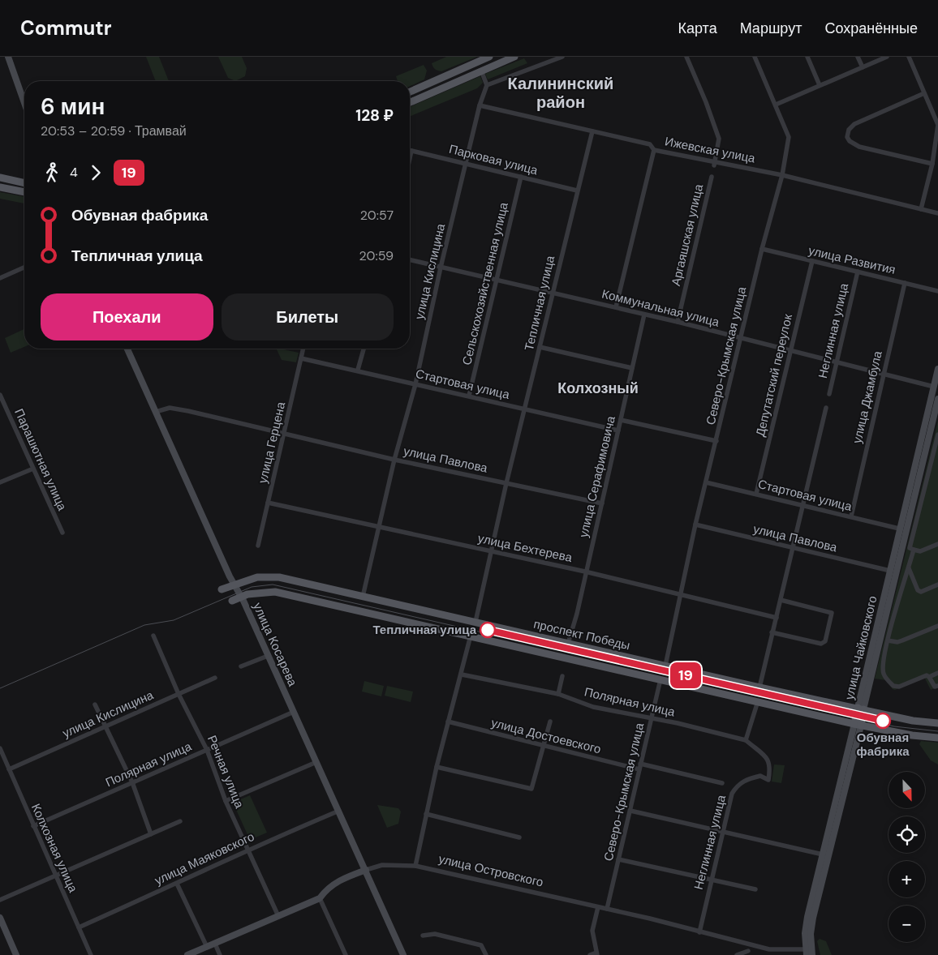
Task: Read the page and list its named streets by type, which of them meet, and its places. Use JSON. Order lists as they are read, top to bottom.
{
  "streets": {
    "main road": [
      "проспект Победы",
      "улица Косарева",
      "улица Чайковского",
      "улица Островского"
    ],
    "street": [
      "Ижевская улица",
      "Парковая улица",
      "Аргаяшская улица",
      "улица Развития",
      "улица Кислицина",
      "Сельскохозяйственная улица",
      "Тепличная улица",
      "Коммунальная улица",
      "Неглинная улица",
      "Северо-Крымская улица",
      "Депутатский переулок",
      "Стартовая улица",
      "улица Джамбула",
      "улица Герцена",
      "Парашютная улица",
      "улица Павлова",
      "улица Серафимовича",
      "улица Бехтерева",
      "Полярная улица",
      "улица Достоевского",
      "Речная улица",
      "Колхозная улица",
      "улица Маяковского"
    ]
  },
  "crossings": [
    ["Ижевская улица", "улица Кислицина"],
    ["Ижевская улица", "Тепличная улица"],
    ["Ижевская улица", "Северо-Крымская улица"],
    ["Парковая улица", "улица Кислицина"],
    ["Парковая улица", "Сельскохозяйственная улица"],
    ["Парковая улица", "Тепличная улица"],
    ["Аргаяшская улица", "Коммунальная улица"],
    ["улица Развития", "Неглинная улица"],
    ["улица Развития", "Северо-Крымская улица"],
    ["улица Развития", "Депутатский переулок"],
    ["улица Развития", "улица Джамбула"],
    ["улица Кислицина", "Коммунальная улица"],
    ["улица Кислицина", "Стартовая улица"],
    ["улица Кислицина", "улица Павлова"],
    ["улица Кислицина", "улица Бехтерева"],
    ["улица Кислицина", "проспект Победы"],
    ["улица Кислицина", "Речная улица"],
    ["улица Кислицина", "Колхозная улица"],
    ["Сельскохозяйственная улица", "Коммунальная улица"],
    ["Сельскохозяйственная улица", "Стартовая улица"],
    ["Тепличная улица", "Коммунальная улица"],
    ["Тепличная улица", "Стартовая улица"],
    ["Тепличная улица", "улица Павлова"],
    ["Тепличная улица", "улица Бехтерева"],
    ["Тепличная улица", "проспект Победы"],
    ["Коммунальная улица", "Неглинная улица"],
    ["Коммунальная улица", "Северо-Крымская улица"],
    ["Коммунальная улица", "Депутатский переулок"],
    ["Коммунальная улица", "улица Джамбула"],
    ["Коммунальная улица", "улица Серафимовича"],
    ["Коммунальная улица", "улица Чайковского"],
    ["Неглинная улица", "Полярная улица"],
    ["Неглинная улица", "улица Островского"],
    ["Северо-Крымская улица", "Стартовая улица"],
    ["Северо-Крымская улица", "улица Павлова"],
    ["Северо-Крымская улица", "улица Бехтерева"],
    ["Северо-Крымская улица", "проспект Победы"],
    ["Северо-Крымская улица", "Полярная улица"],
    ["Северо-Крымская улица", "улица Достоевского"],
    ["Северо-Крымская улица", "улица Островского"],
    ["Депутатский переулок", "Стартовая улица"],
    ["Стартовая улица", "улица Джамбула"],
    ["Стартовая улица", "улица Герцена"],
    ["Стартовая улица", "улица Серафимовича"],
    ["Стартовая улица", "улица Чайковского"],
    ["улица Герцена", "улица Павлова"],
    ["улица Герцена", "улица Бехтерева"],
    ["улица Павлова", "улица Серафимовича"],
    ["улица Павлова", "улица Косарева"],
    ["улица Павлова", "улица Чайковского"],
    ["улица Серафимовича", "улица Бехтерева"],
    ["улица Серафимовича", "проспект Победы"],
    ["проспект Победы", "улица Косарева"],
    ["проспект Победы", "улица Чайковского"],
    ["улица Косарева", "Полярная улица"],
    ["улица Косарева", "улица Маяковского"],
    ["улица Косарева", "улица Островского"],
    ["улица Чайковского", "улица Островского"],
    ["Полярная улица", "Речная улица"],
    ["Полярная улица", "Колхозная улица"],
    ["Речная улица", "улица Маяковского"],
    ["Речная улица", "улица Островского"],
    ["Колхозная улица", "улица Маяковского"]
  ],
  "districts": ["Калининский район", "Колхозный"],
  "places": ["Тепличная улица", "Обувная фабрика"],
  "lines": ["tram line 19"],
  "north": "bottom",
  "page": {
    "header": "Commutr",
    "nav": ["Карта", "Маршрут", "Сохранённые"],
    "on_map": "19",
    "heading": ["6 мин", "20:53 – 20:59 · Трамвай", "128 ₽"],
    "legs": ["4", "19"],
    "list": [
      {
        "name": "Обувная фабрика",
        "value": "20:57"
      },
      {
        "name": "Тепличная улица",
        "value": "20:59"
      }
    ],
    "buttons": ["Поехали", "Билеты"],
    "map_buttons": ["+", "−"]
  }
}
